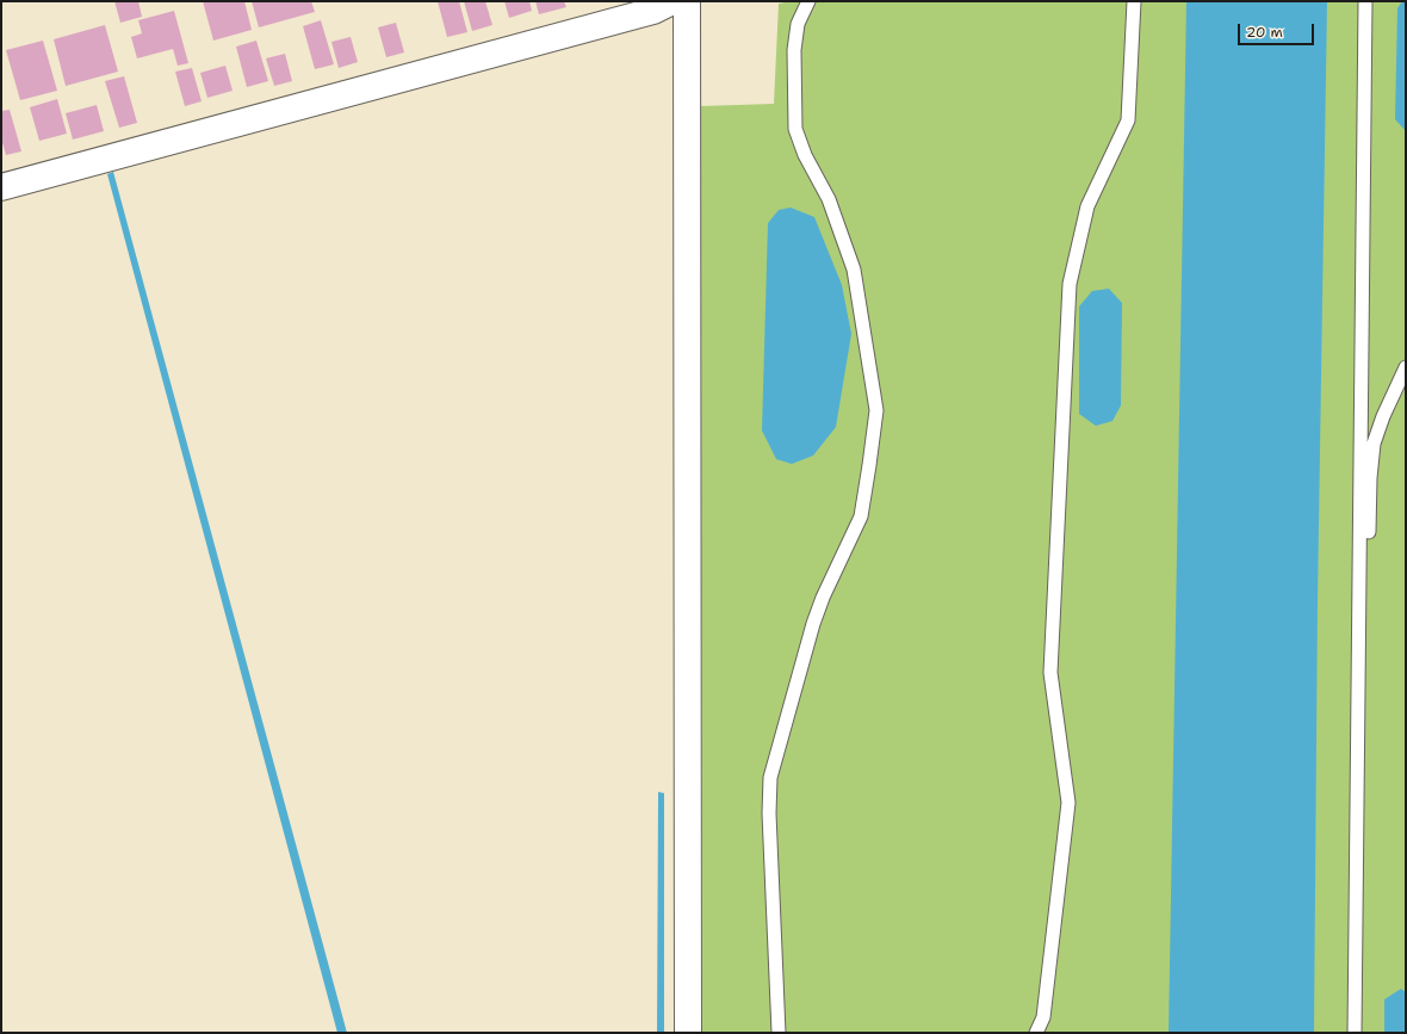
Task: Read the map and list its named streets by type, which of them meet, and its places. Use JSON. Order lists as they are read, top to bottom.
{
  "scale_bar": "20 m"
}
